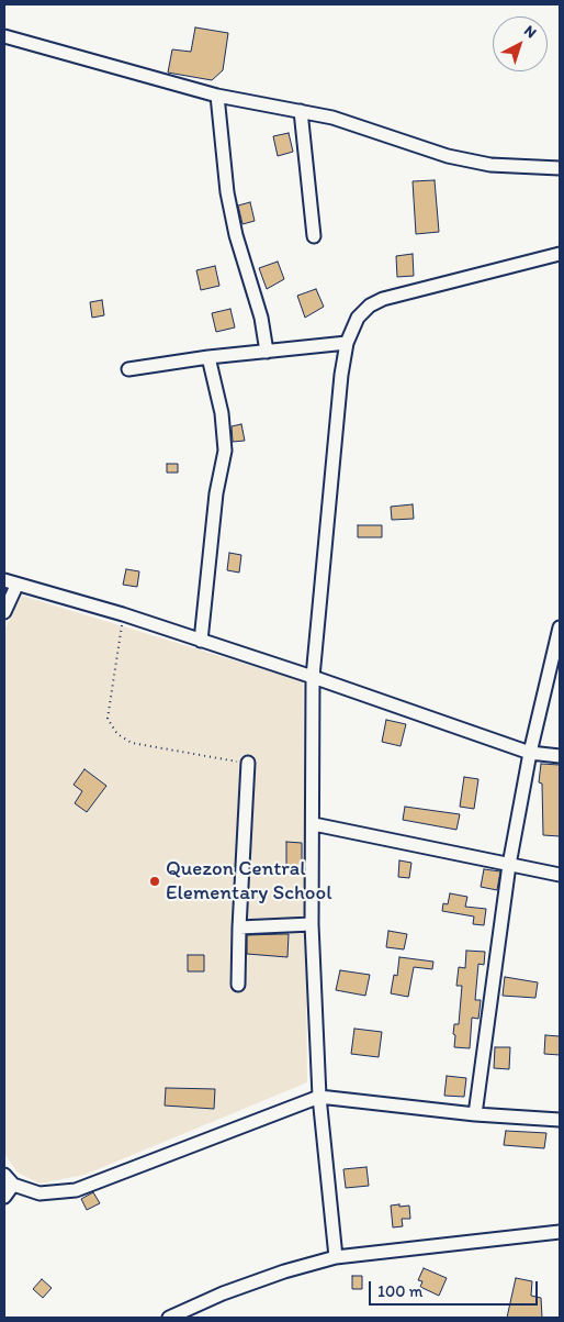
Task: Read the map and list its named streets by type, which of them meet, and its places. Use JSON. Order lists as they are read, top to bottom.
{
  "places": ["Quezon Central Elementary School"],
  "scale_bar": "100 m",
  "north": "top right"
}
